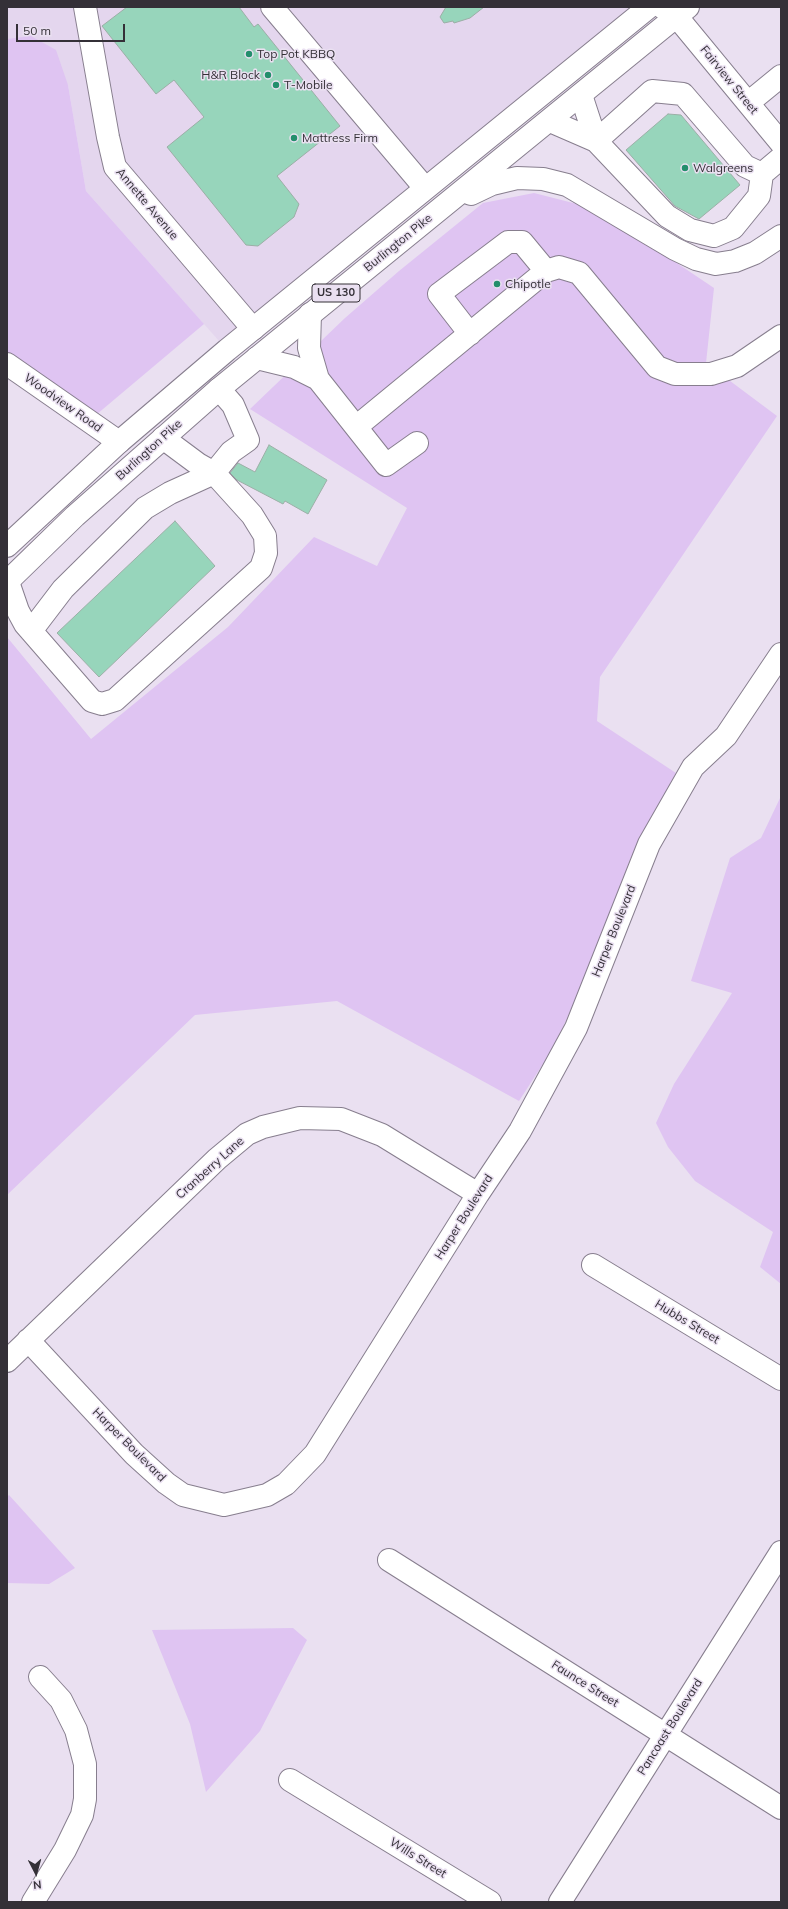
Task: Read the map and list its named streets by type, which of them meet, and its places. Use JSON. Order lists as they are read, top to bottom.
{
  "streets": {
    "main road": [
      "Fairview Street",
      "Annette Avenue",
      "Burlington Pike",
      "US 130",
      "Woodview Road",
      "Harper Boulevard",
      "Cranberry Lane",
      "Hubbs Street",
      "Faunce Street",
      "Pancoast Boulevard",
      "Wills Street"
    ]
  },
  "crossings": [
    ["Fairview Street", "Burlington Pike"],
    ["Annette Avenue", "Burlington Pike"],
    ["Burlington Pike", "Woodview Road"],
    ["Harper Boulevard", "Cranberry Lane"],
    ["Faunce Street", "Pancoast Boulevard"]
  ],
  "places": [
    "Top Pot KBBQ",
    "H&R Block",
    "T-Mobile",
    "Mattress Firm",
    "Walgreens",
    "Chipotle"
  ],
  "scale_bar": "50 m",
  "north": "bottom"
}
